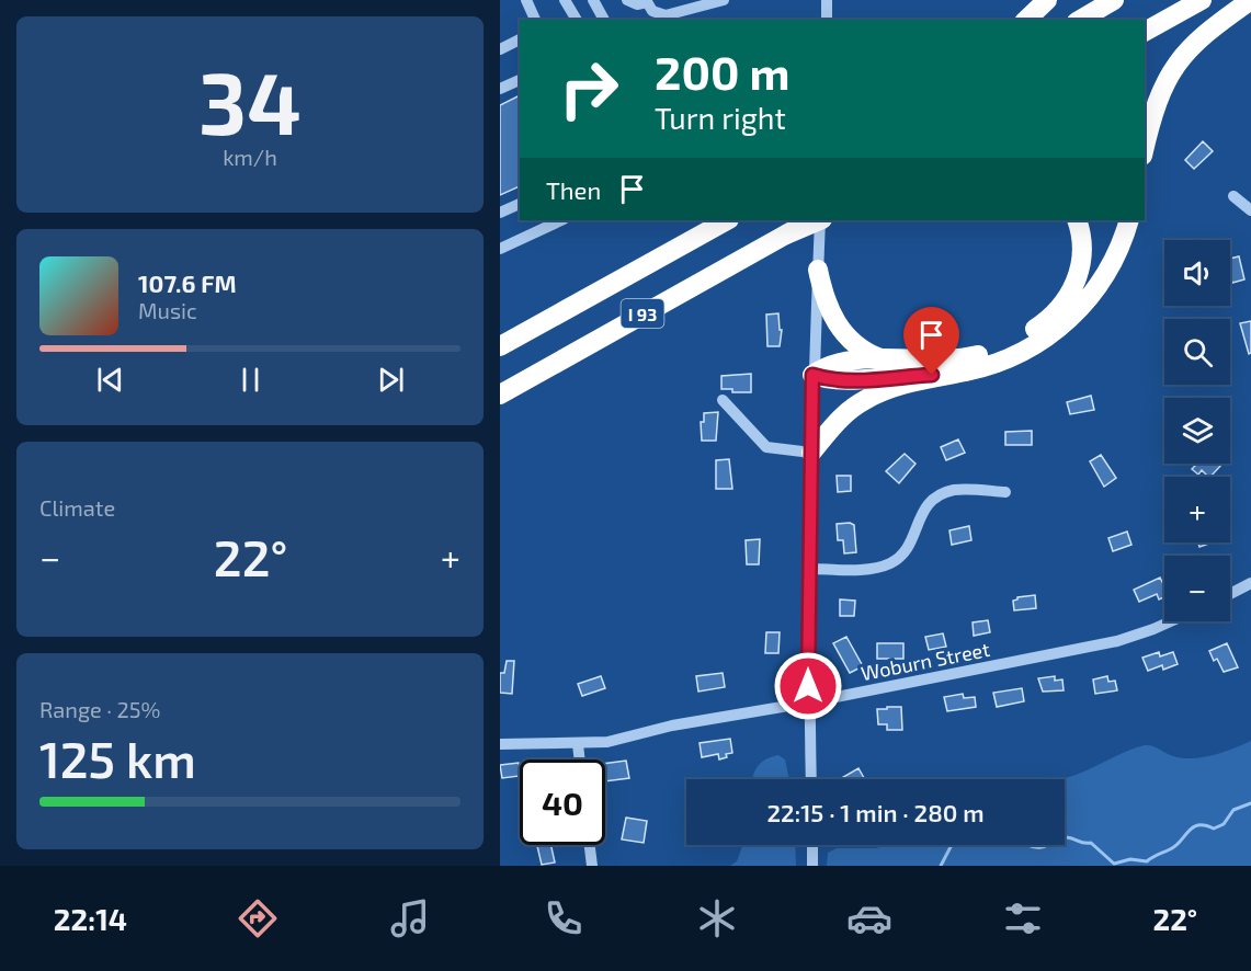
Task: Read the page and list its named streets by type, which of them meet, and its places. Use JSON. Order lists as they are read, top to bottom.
{
  "streets": {
    "highway": ["I 93"],
    "street": ["Woburn Street"]
  },
  "page": {
    "tile": [
      ["34", "km/h"],
      "Climate",
      ["Range · 25%", "125 km"]
    ],
    "turn": ["200 m", "Turn right"],
    "then": "Then",
    "map_buttons": ["+", "−"],
    "song": ["107.6 FM", "Music"],
    "heat": ["−", "22°", "+"],
    "limit": "40",
    "trip": "22:15 · 1 min · 280 m",
    "tabs": ["22:14", "22°"]
  }
}
